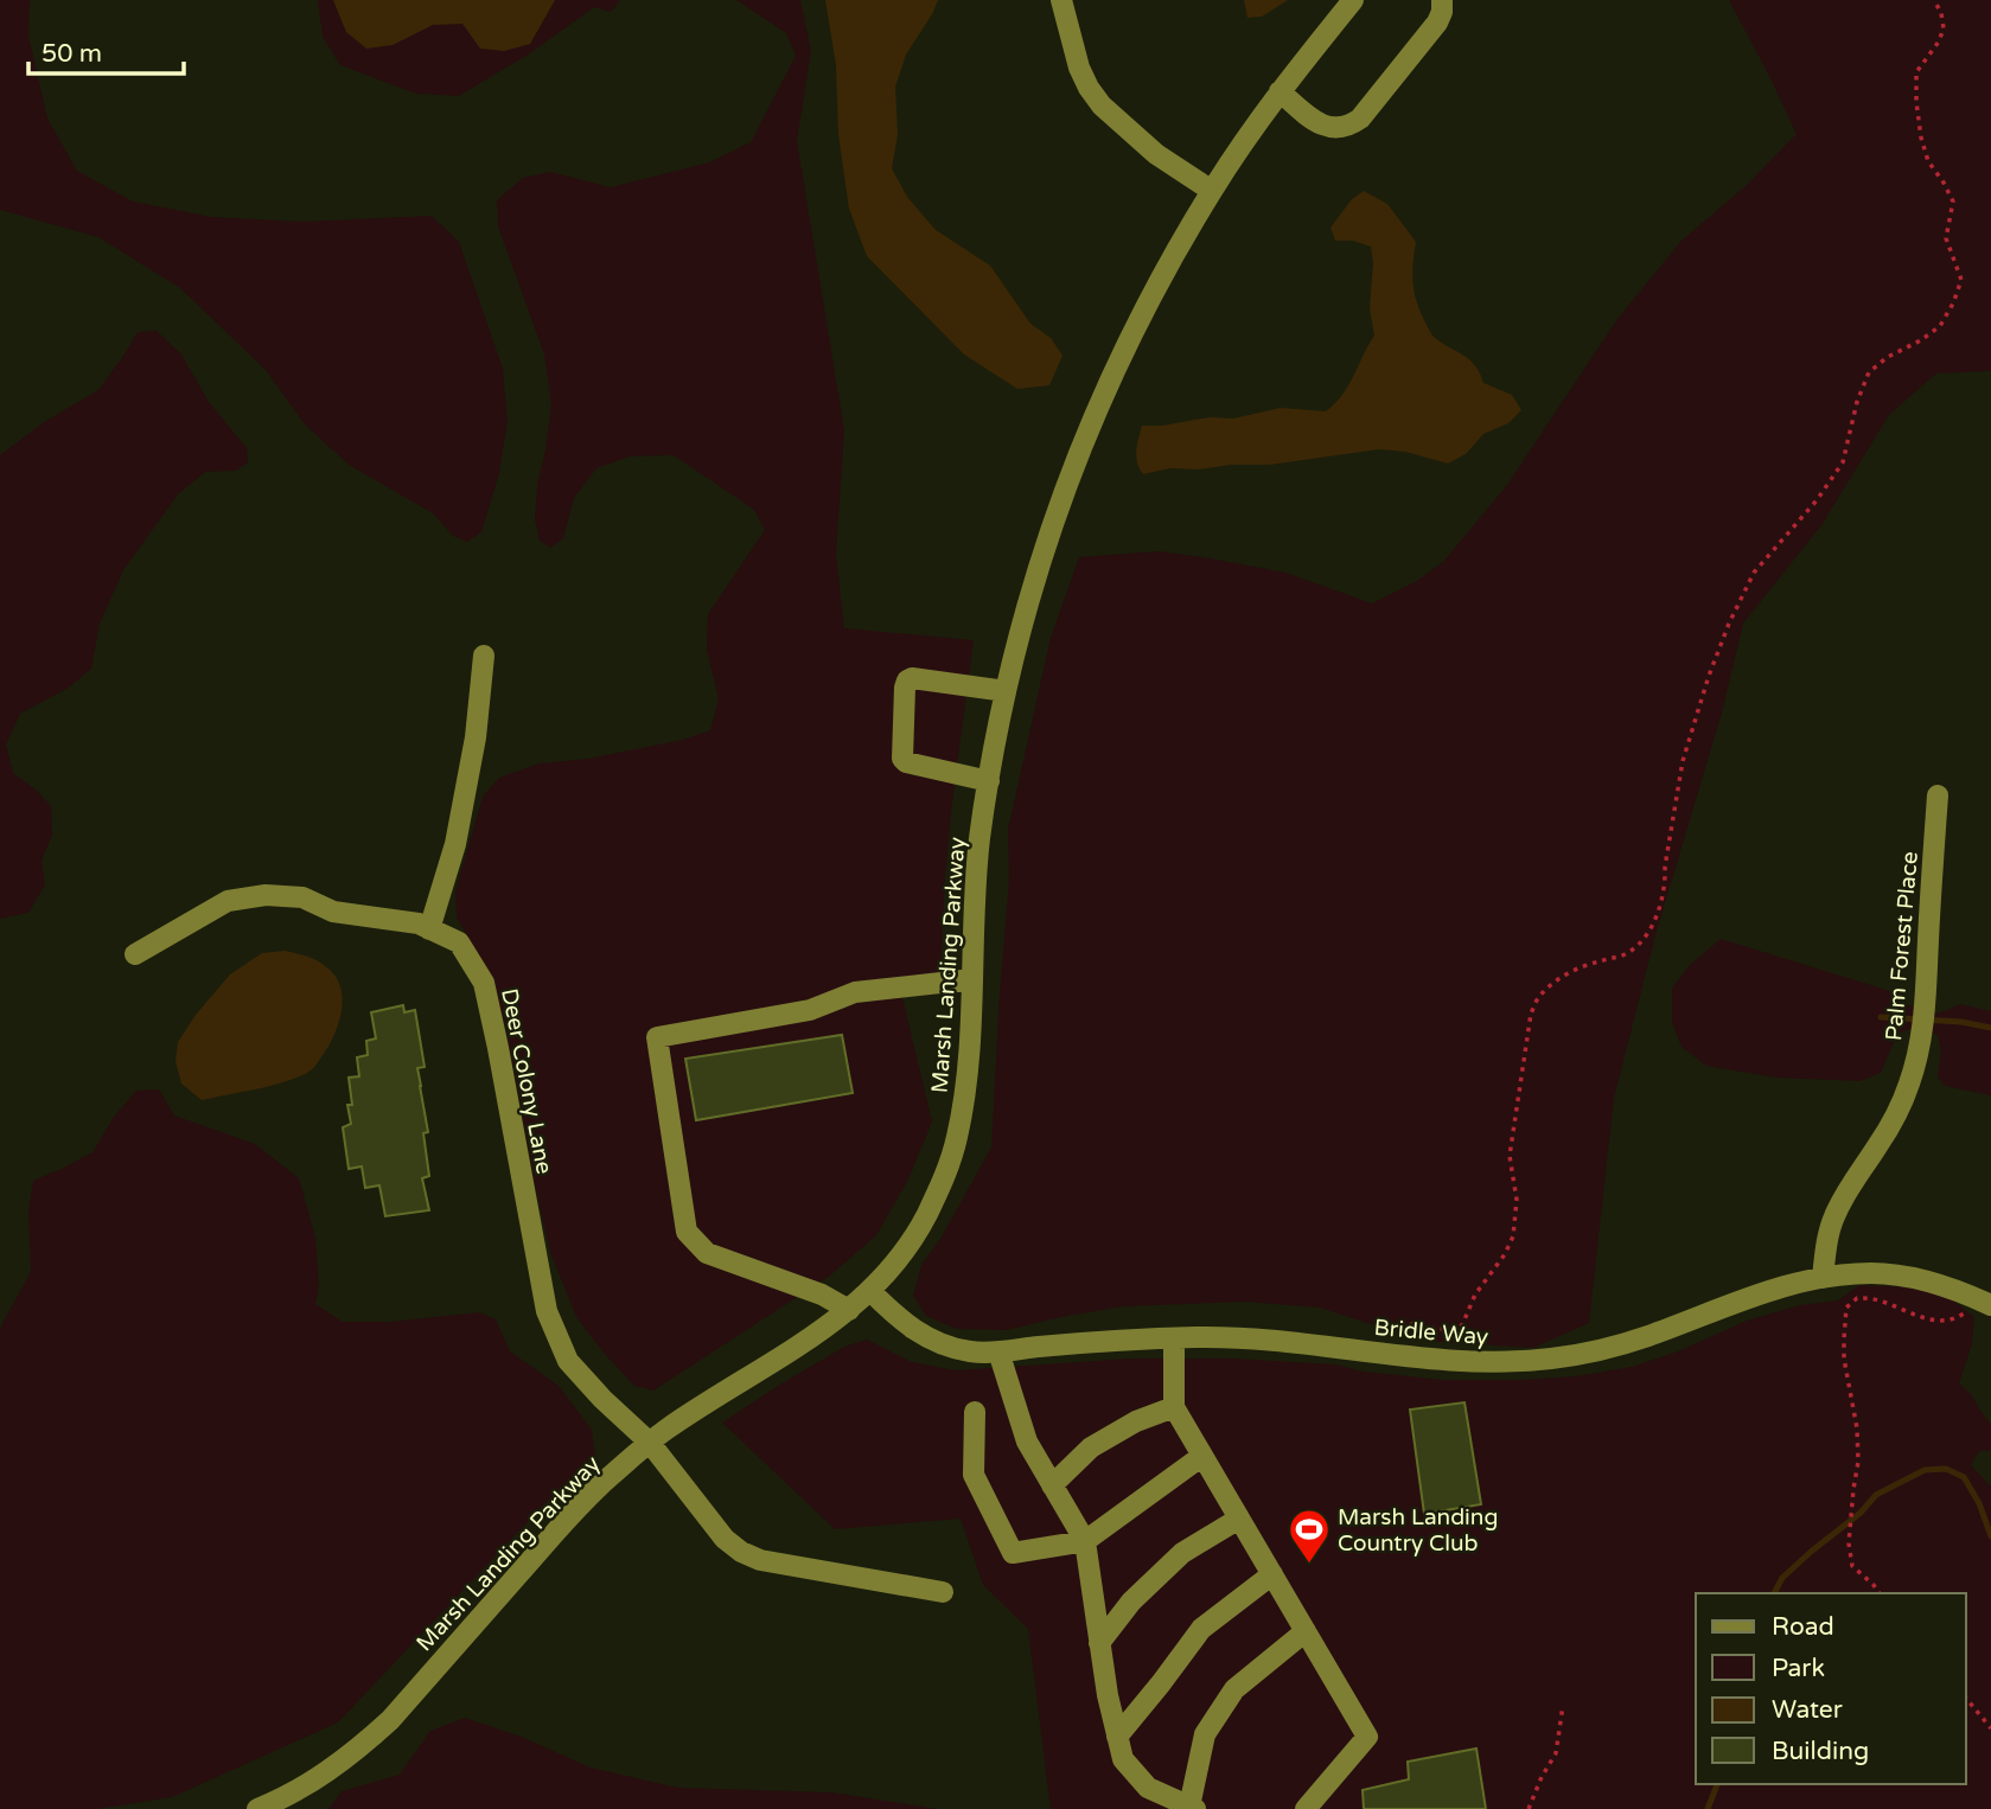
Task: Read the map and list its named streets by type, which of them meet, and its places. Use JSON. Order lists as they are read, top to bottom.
{
  "streets": {
    "street": [
      "Palm Forest Place",
      "Marsh Landing Parkway",
      "Deer Colony Lane",
      "Bridle Way"
    ]
  },
  "crossings": [
    ["Palm Forest Place", "Bridle Way"],
    ["Marsh Landing Parkway", "Deer Colony Lane"],
    ["Marsh Landing Parkway", "Bridle Way"]
  ],
  "places": {
    "sports": ["Marsh Landing Country Club"]
  },
  "legend": [
    "Road",
    "Park",
    "Water",
    "Building"
  ],
  "scale_bar": "50 m"
}
